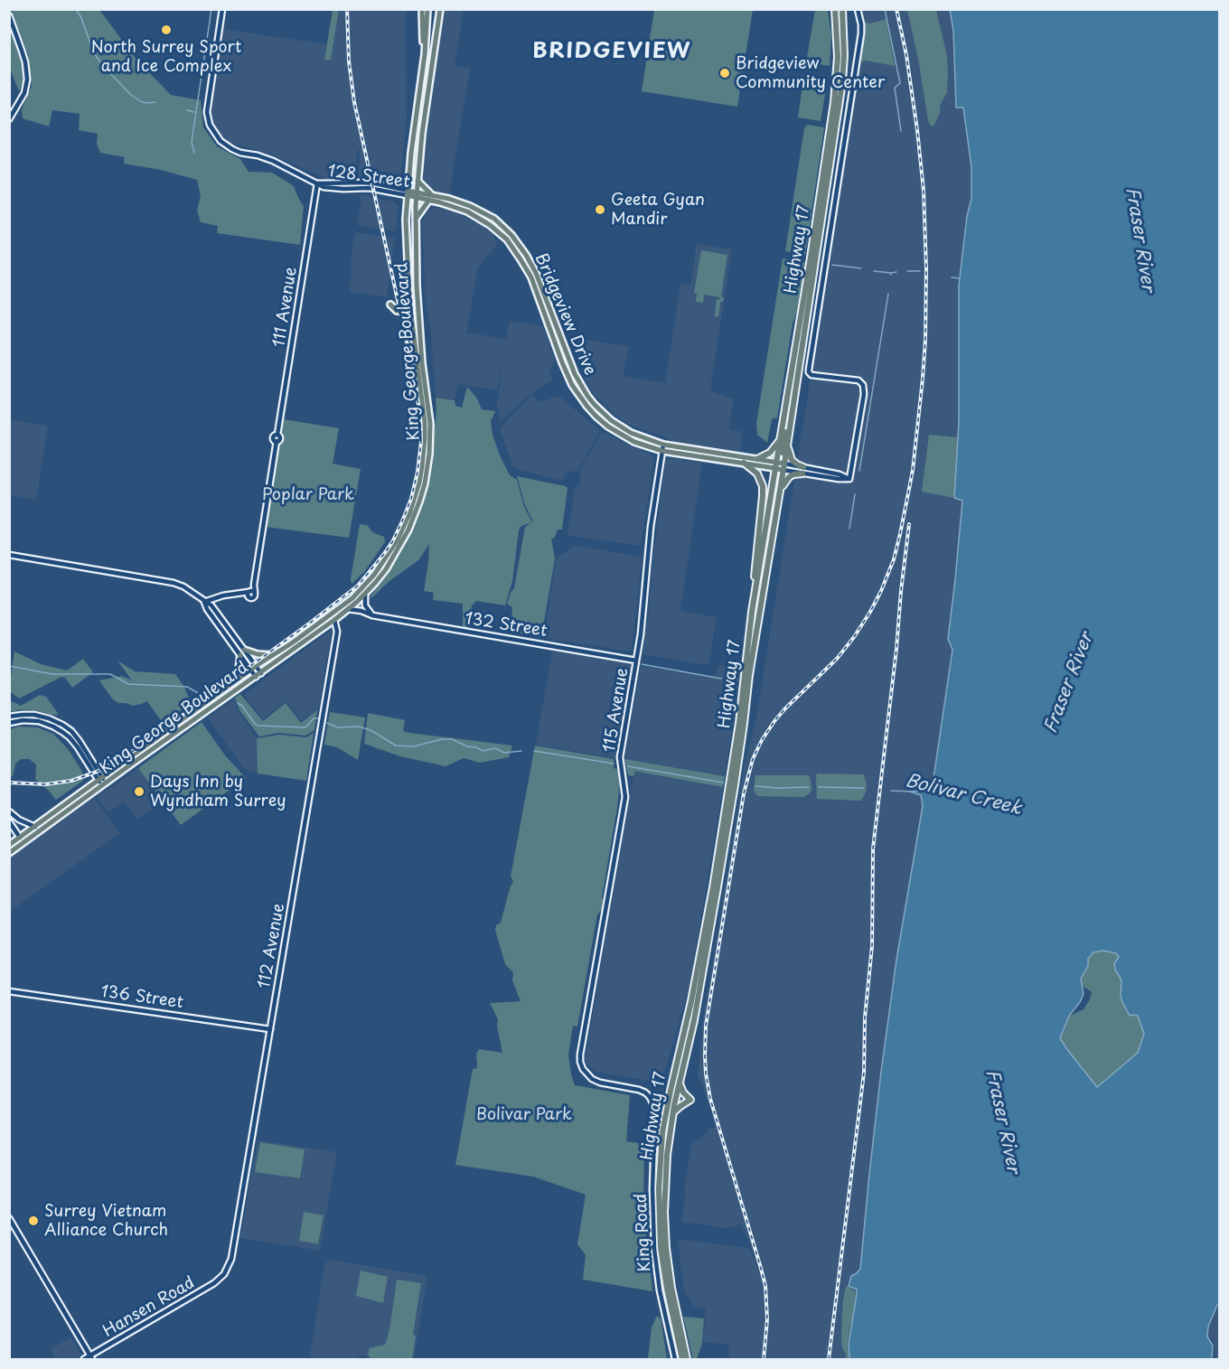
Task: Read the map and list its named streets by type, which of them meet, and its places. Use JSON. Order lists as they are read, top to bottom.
{
  "streets": {
    "highway": ["Highway 17"],
    "main road": ["128 Street", "Bridgeview Drive", "King George Boulevard"],
    "street": [
      "111 Avenue",
      "132 Street",
      "115 Avenue",
      "112 Avenue",
      "136 Street",
      "King Road",
      "Hansen Road"
    ]
  },
  "crossings": [
    ["128 Street", "111 Avenue"],
    ["128 Street", "Bridgeview Drive"],
    ["128 Street", "King George Boulevard"],
    ["Highway 17", "Bridgeview Drive"],
    ["Bridgeview Drive", "King George Boulevard"],
    ["Bridgeview Drive", "115 Avenue"],
    ["King George Boulevard", "132 Street"],
    ["King George Boulevard", "112 Avenue"],
    ["132 Street", "115 Avenue"],
    ["115 Avenue", "King Road"],
    ["112 Avenue", "136 Street"],
    ["112 Avenue", "Hansen Road"]
  ],
  "districts": ["BRIDGEVIEW"],
  "water": ["Fraser River", "Bolivar Creek"],
  "parks": ["Poplar Park", "Bolivar Park"],
  "places": [
    "North Surrey Sport and Ice Complex",
    "Bridgeview Community Center",
    "Geeta Gyan Mandir",
    "Days Inn by Wyndham Surrey",
    "Surrey Vietnam Alliance Church"
  ]
}
